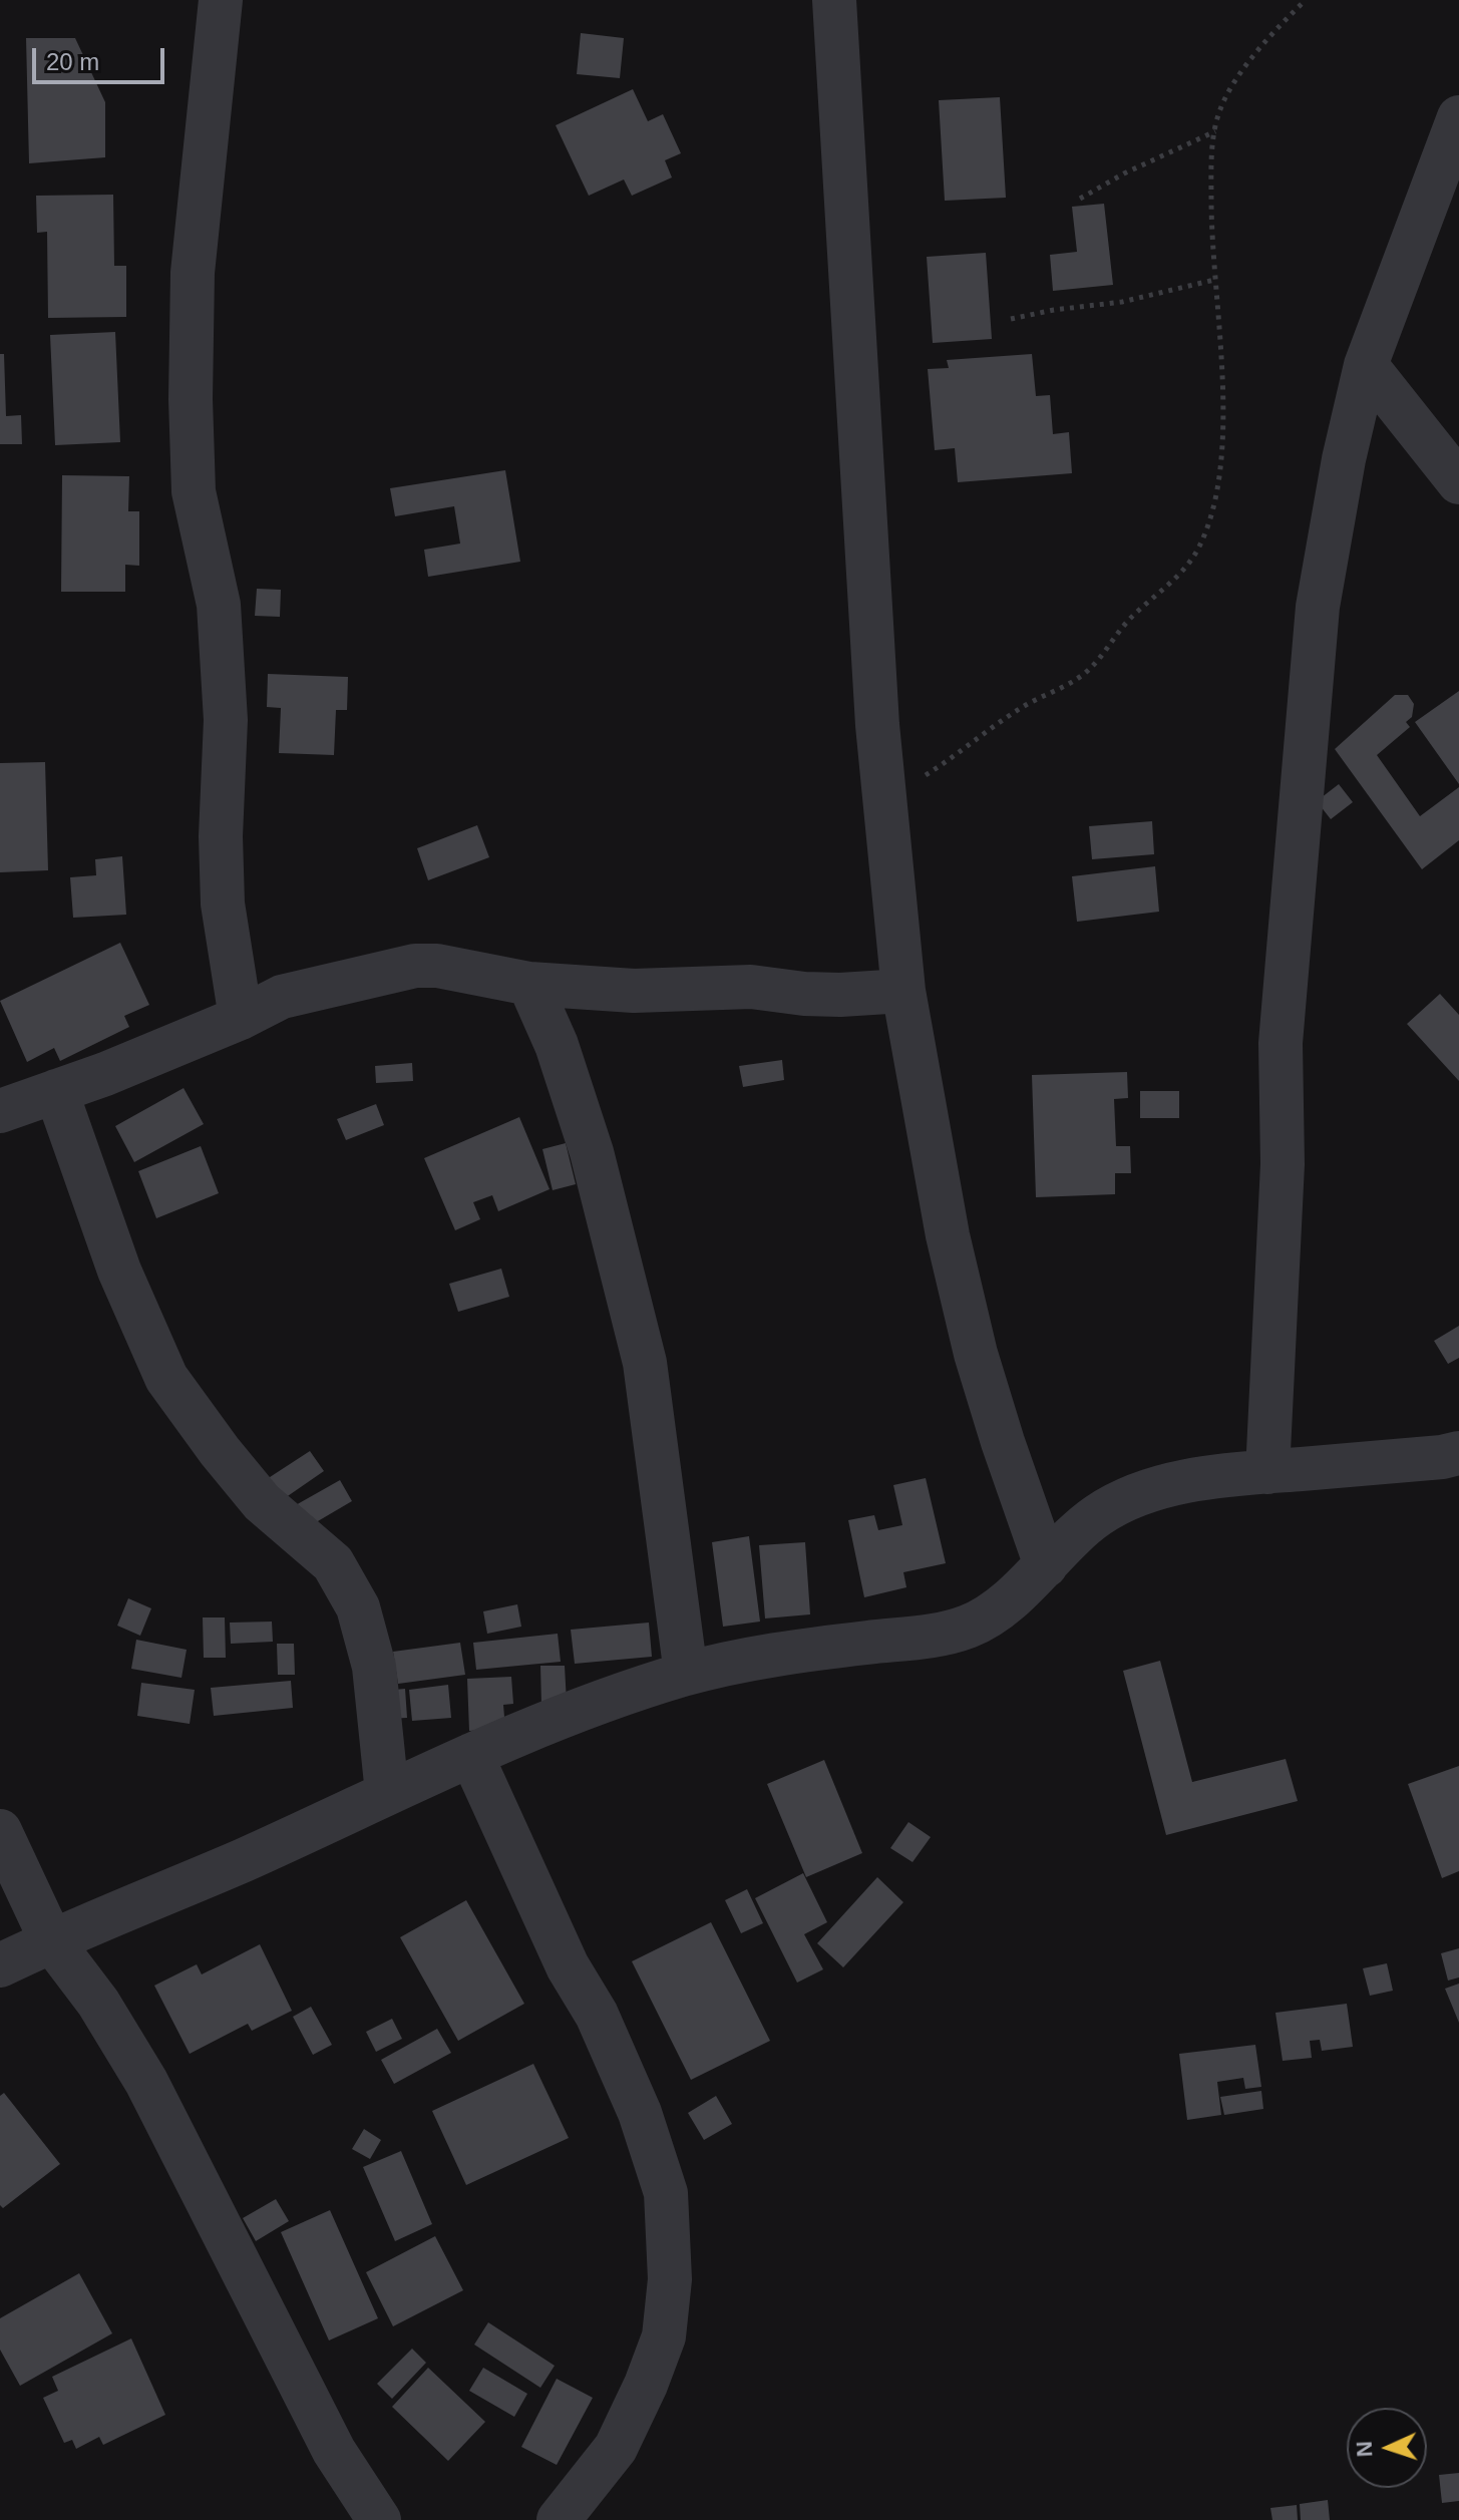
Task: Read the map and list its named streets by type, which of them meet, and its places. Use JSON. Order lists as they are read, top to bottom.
{
  "scale_bar": "20 m",
  "north": "left"
}
